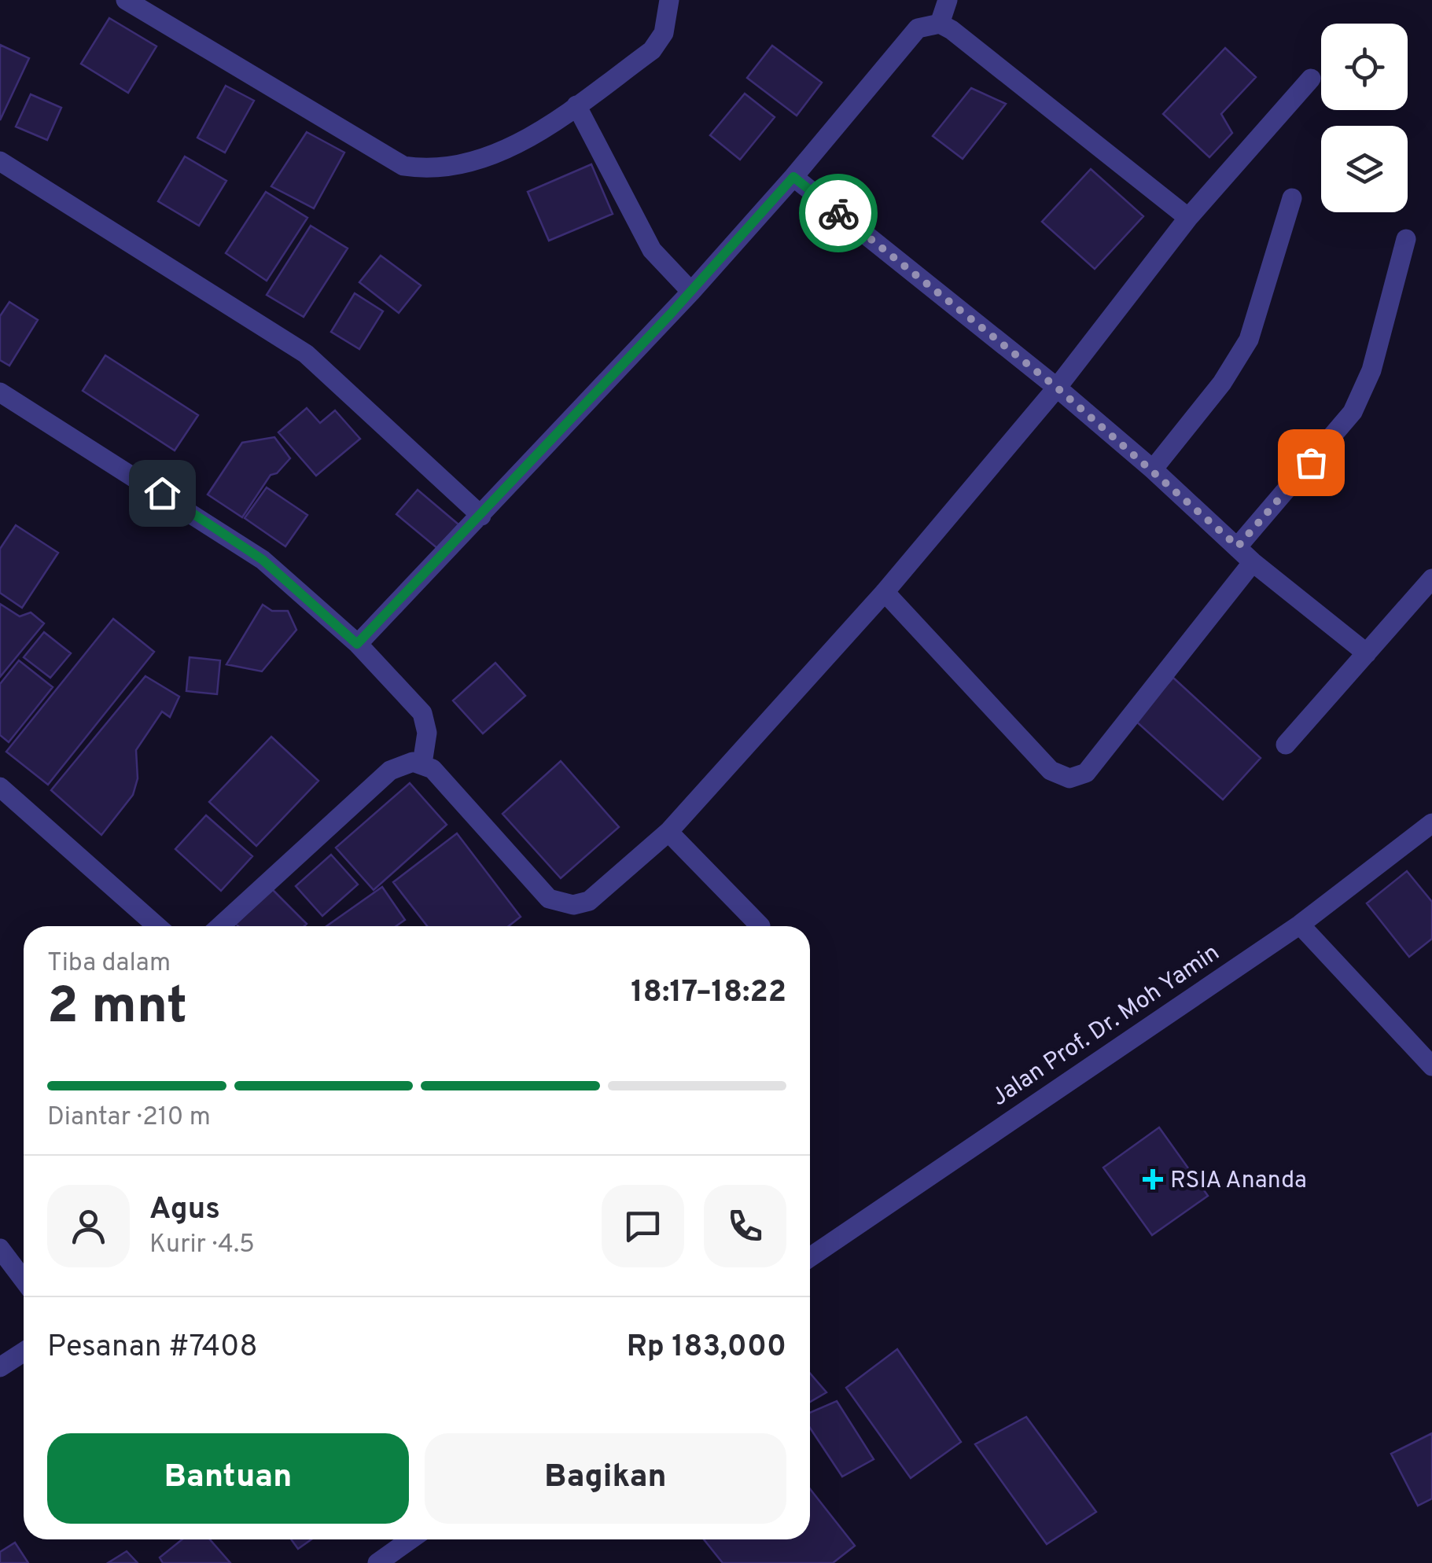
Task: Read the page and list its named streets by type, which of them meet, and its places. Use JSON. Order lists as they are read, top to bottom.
{
  "streets": {
    "street": ["Jalan Prof. Dr. Moh Yamin"]
  },
  "places": {
    "health": ["RSIA Ananda"]
  },
  "page": {
    "heading": ["2 mnt", "Tiba dalam", "18:17–18:22"],
    "panel": [
      "Agus",
      "Kurir · 4.5",
      "Pesanan #7408",
      "Rp 183,000"
    ],
    "bar": "Diantar · 210 m",
    "buttons": ["Bantuan", "Bagikan"]
  }
}
